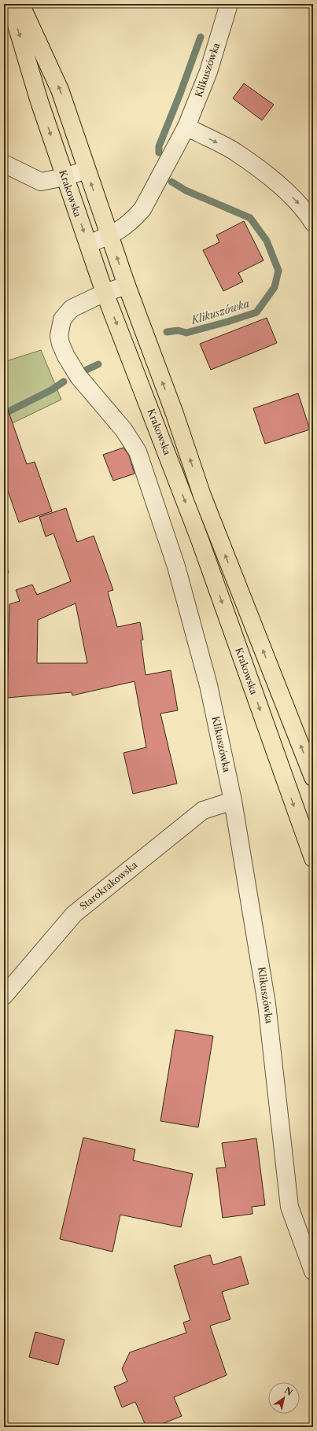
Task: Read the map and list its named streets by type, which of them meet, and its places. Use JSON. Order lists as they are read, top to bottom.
{
  "streets": {
    "main road": ["Krakowska"],
    "street": ["Klikuszówka", "Starokrakowska"]
  },
  "crossings": [
    ["Klikuszówka", "Krakowska"],
    ["Klikuszówka", "Starokrakowska"]
  ],
  "water": ["Klikuszówka"],
  "north": "top right"
}
